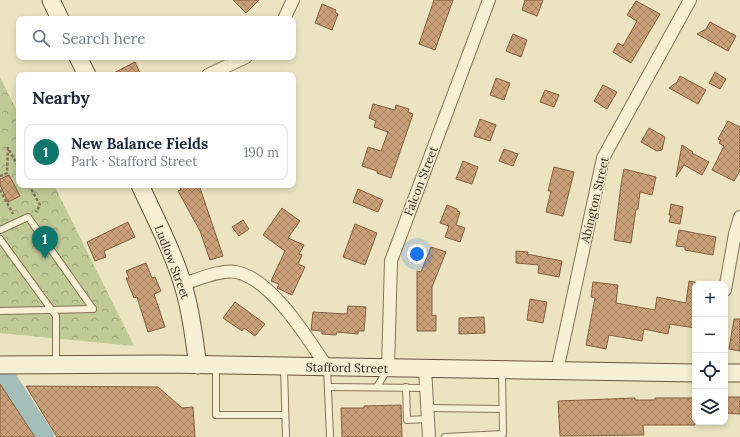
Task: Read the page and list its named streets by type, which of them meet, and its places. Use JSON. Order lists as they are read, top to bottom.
{
  "streets": {
    "main road": ["Ludlow Street", "Stafford Street"],
    "street": ["Falcon Street", "Abington Street"]
  },
  "crossings": [
    ["Falcon Street", "Stafford Street"],
    ["Abington Street", "Stafford Street"],
    ["Ludlow Street", "Stafford Street"]
  ],
  "page": {
    "search": "Search here",
    "heading": "Nearby",
    "list": [
      {
        "mark": "1",
        "name": "New Balance Fields",
        "note": "Park · Stafford Street",
        "value": "190 m"
      }
    ],
    "pins": "1",
    "map_buttons": ["+", "−"]
  }
}
